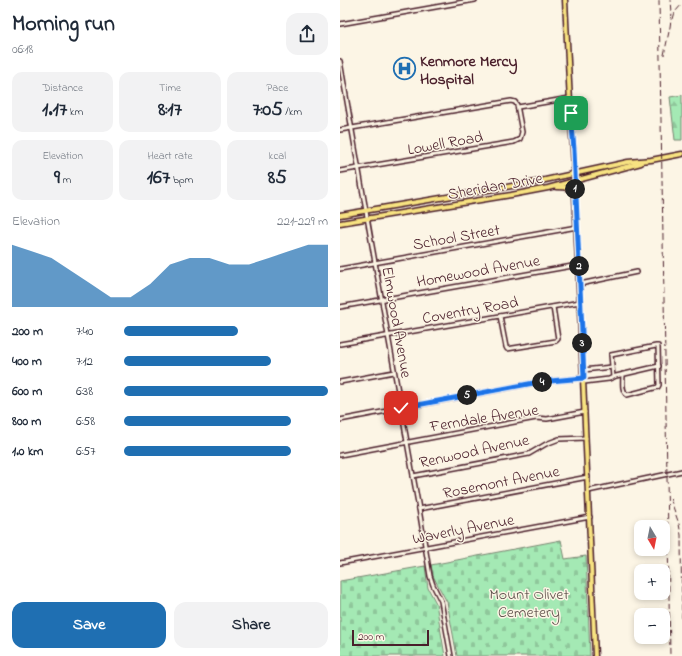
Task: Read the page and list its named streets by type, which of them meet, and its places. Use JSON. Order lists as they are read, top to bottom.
{
  "streets": {
    "main road": ["Sheridan Drive"],
    "street": [
      "Lowell Road",
      "School Street",
      "Homewood Avenue",
      "Coventry Road",
      "Elmwood Avenue",
      "Ferndale Avenue",
      "Renwood Avenue",
      "Rosemont Avenue",
      "Waverly Avenue"
    ]
  },
  "crossings": [
    ["Lowell Road", "Elmwood Avenue"],
    ["Sheridan Drive", "Elmwood Avenue"],
    ["School Street", "Elmwood Avenue"],
    ["Homewood Avenue", "Elmwood Avenue"],
    ["Coventry Road", "Elmwood Avenue"],
    ["Elmwood Avenue", "Ferndale Avenue"],
    ["Elmwood Avenue", "Renwood Avenue"],
    ["Elmwood Avenue", "Rosemont Avenue"],
    ["Elmwood Avenue", "Waverly Avenue"]
  ],
  "parks": ["Mount Olivet Cemetery"],
  "places": {
    "hospital": ["Kenmore Mercy Hospital"]
  },
  "scale_bar": "200 m",
  "north": "bottom",
  "page": {
    "heading": ["Morning run", "06:18"],
    "stats": [
      ["Distance", "1.17 km"],
      ["Time", "8:17"],
      ["Pace", "7:05 /km"],
      ["Elevation", "9 m"],
      ["Heart rate", "167 bpm"],
      ["kcal", "85"]
    ],
    "pins": [
      "1",
      "2",
      "3",
      "4",
      "5"
    ],
    "chart": ["Elevation", "221–229 m"],
    "list": [
      {
        "name": "200 m",
        "note": "7:40"
      },
      {
        "name": "400 m",
        "note": "7:12"
      },
      {
        "name": "600 m",
        "note": "6:38"
      },
      {
        "name": "800 m",
        "note": "6:58"
      },
      {
        "name": "1.0 km",
        "note": "6:57"
      }
    ],
    "map_buttons": ["+", "−"],
    "buttons": ["Save", "Share"],
    "scale": "200 m"
  }
}
